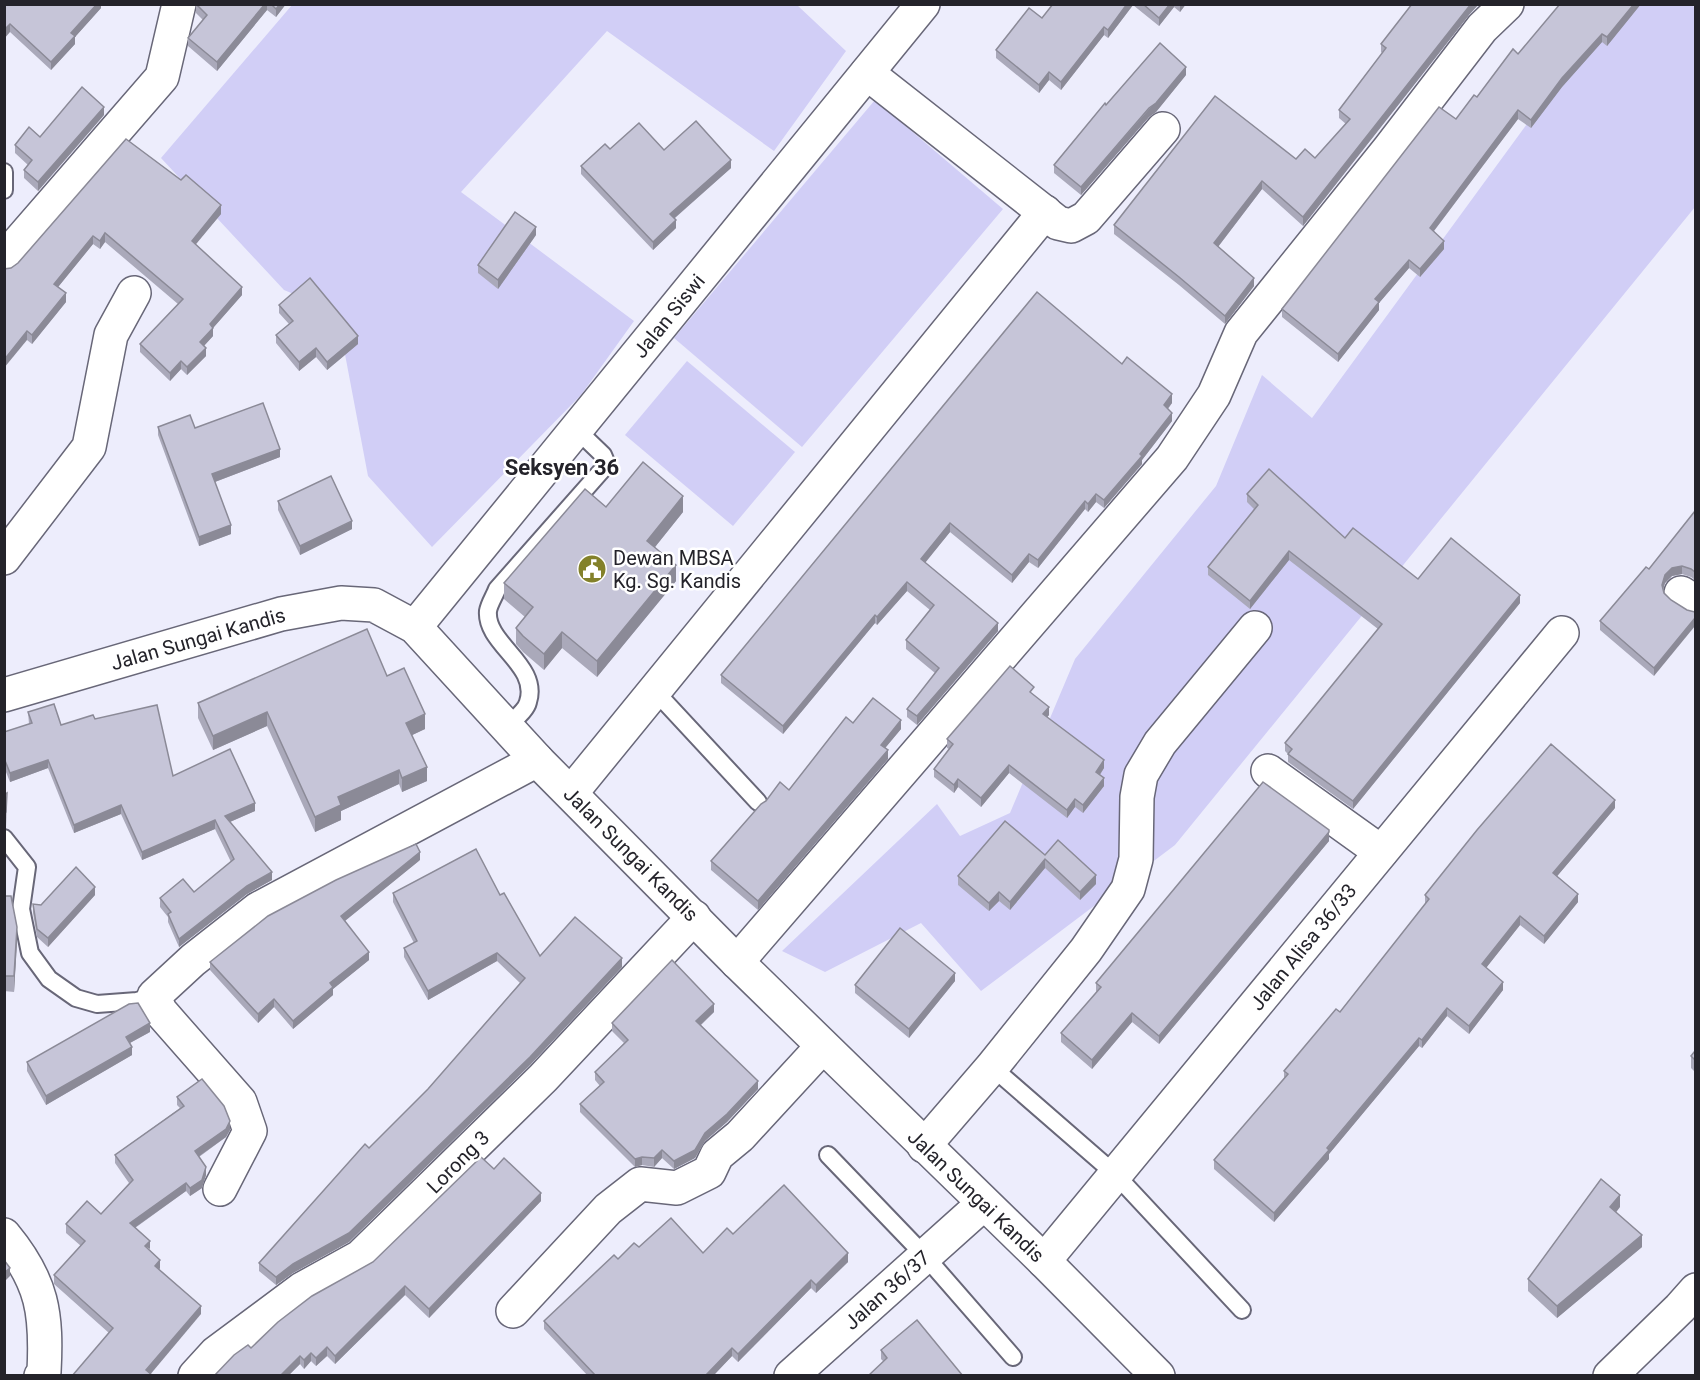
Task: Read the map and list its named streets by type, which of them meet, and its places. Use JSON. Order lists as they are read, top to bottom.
{
  "streets": {
    "street": [
      "Jalan Siswi",
      "Jalan Sungai Kandis",
      "Jalan Alisa 36/33",
      "Lorong 3",
      "Jalan 36/37"
    ]
  },
  "crossings": [
    ["Jalan Siswi", "Jalan Sungai Kandis"],
    ["Jalan Sungai Kandis", "Jalan Alisa 36/33"],
    ["Jalan Sungai Kandis", "Lorong 3"],
    ["Jalan Sungai Kandis", "Jalan 36/37"]
  ],
  "districts": ["Seksyen 36"],
  "places": {
    "public building": ["Dewan MBSA Kg. Sg. Kandis"]
  }
}
